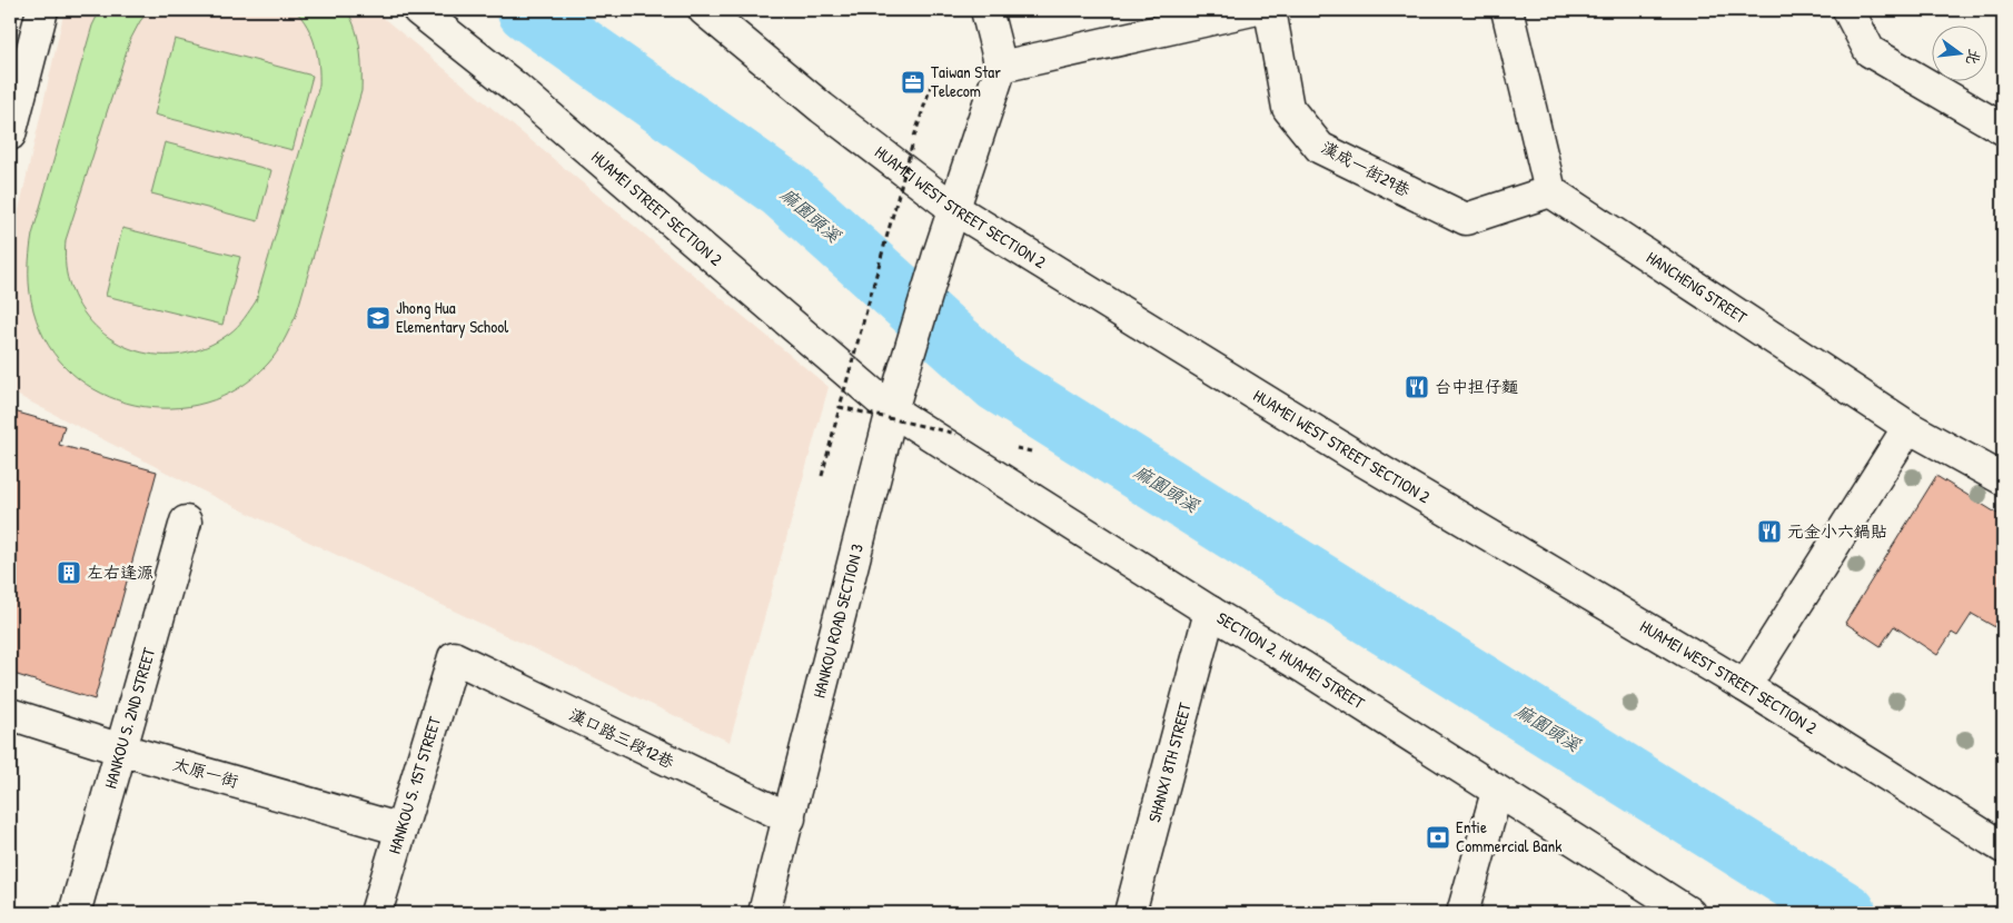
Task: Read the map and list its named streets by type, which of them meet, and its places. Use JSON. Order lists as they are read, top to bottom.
{
  "streets": {
    "street": [
      "漢成一街29巷",
      "HUAMEI WEST STREET SECTION 2",
      "HUAMEI STREET SECTION 2",
      "HANCHENG STREET",
      "HANKOU ROAD SECTION 3",
      "SECTION 2, HUAMEI STREET",
      "HANKOU S. 2ND STREET",
      "漢口路三段12巷",
      "SHANXI 8TH STREET",
      "太原一街",
      "HANKOU S. 1ST STREET"
    ]
  },
  "crossings": [
    ["漢成一街29巷", "HANCHENG STREET"],
    ["HUAMEI WEST STREET SECTION 2", "HANKOU ROAD SECTION 3"],
    ["HUAMEI STREET SECTION 2", "HANKOU ROAD SECTION 3"],
    ["HUAMEI STREET SECTION 2", "SECTION 2, HUAMEI STREET"],
    ["HANKOU ROAD SECTION 3", "SECTION 2, HUAMEI STREET"],
    ["HANKOU ROAD SECTION 3", "漢口路三段12巷"],
    ["SECTION 2, HUAMEI STREET", "SHANXI 8TH STREET"],
    ["HANKOU S. 2ND STREET", "太原一街"],
    ["漢口路三段12巷", "HANKOU S. 1ST STREET"],
    ["太原一街", "HANKOU S. 1ST STREET"]
  ],
  "water": ["麻園頭溪"],
  "places": {
    "office": ["Taiwan Star Telecom"],
    "school or university": ["Jhong Hua Elementary School"],
    "restaurant": ["台中担仔麵", "元金小六鍋貼"],
    "building": ["左右逢源"],
    "bank": ["Entie Commercial Bank"]
  },
  "north": "right"
}
